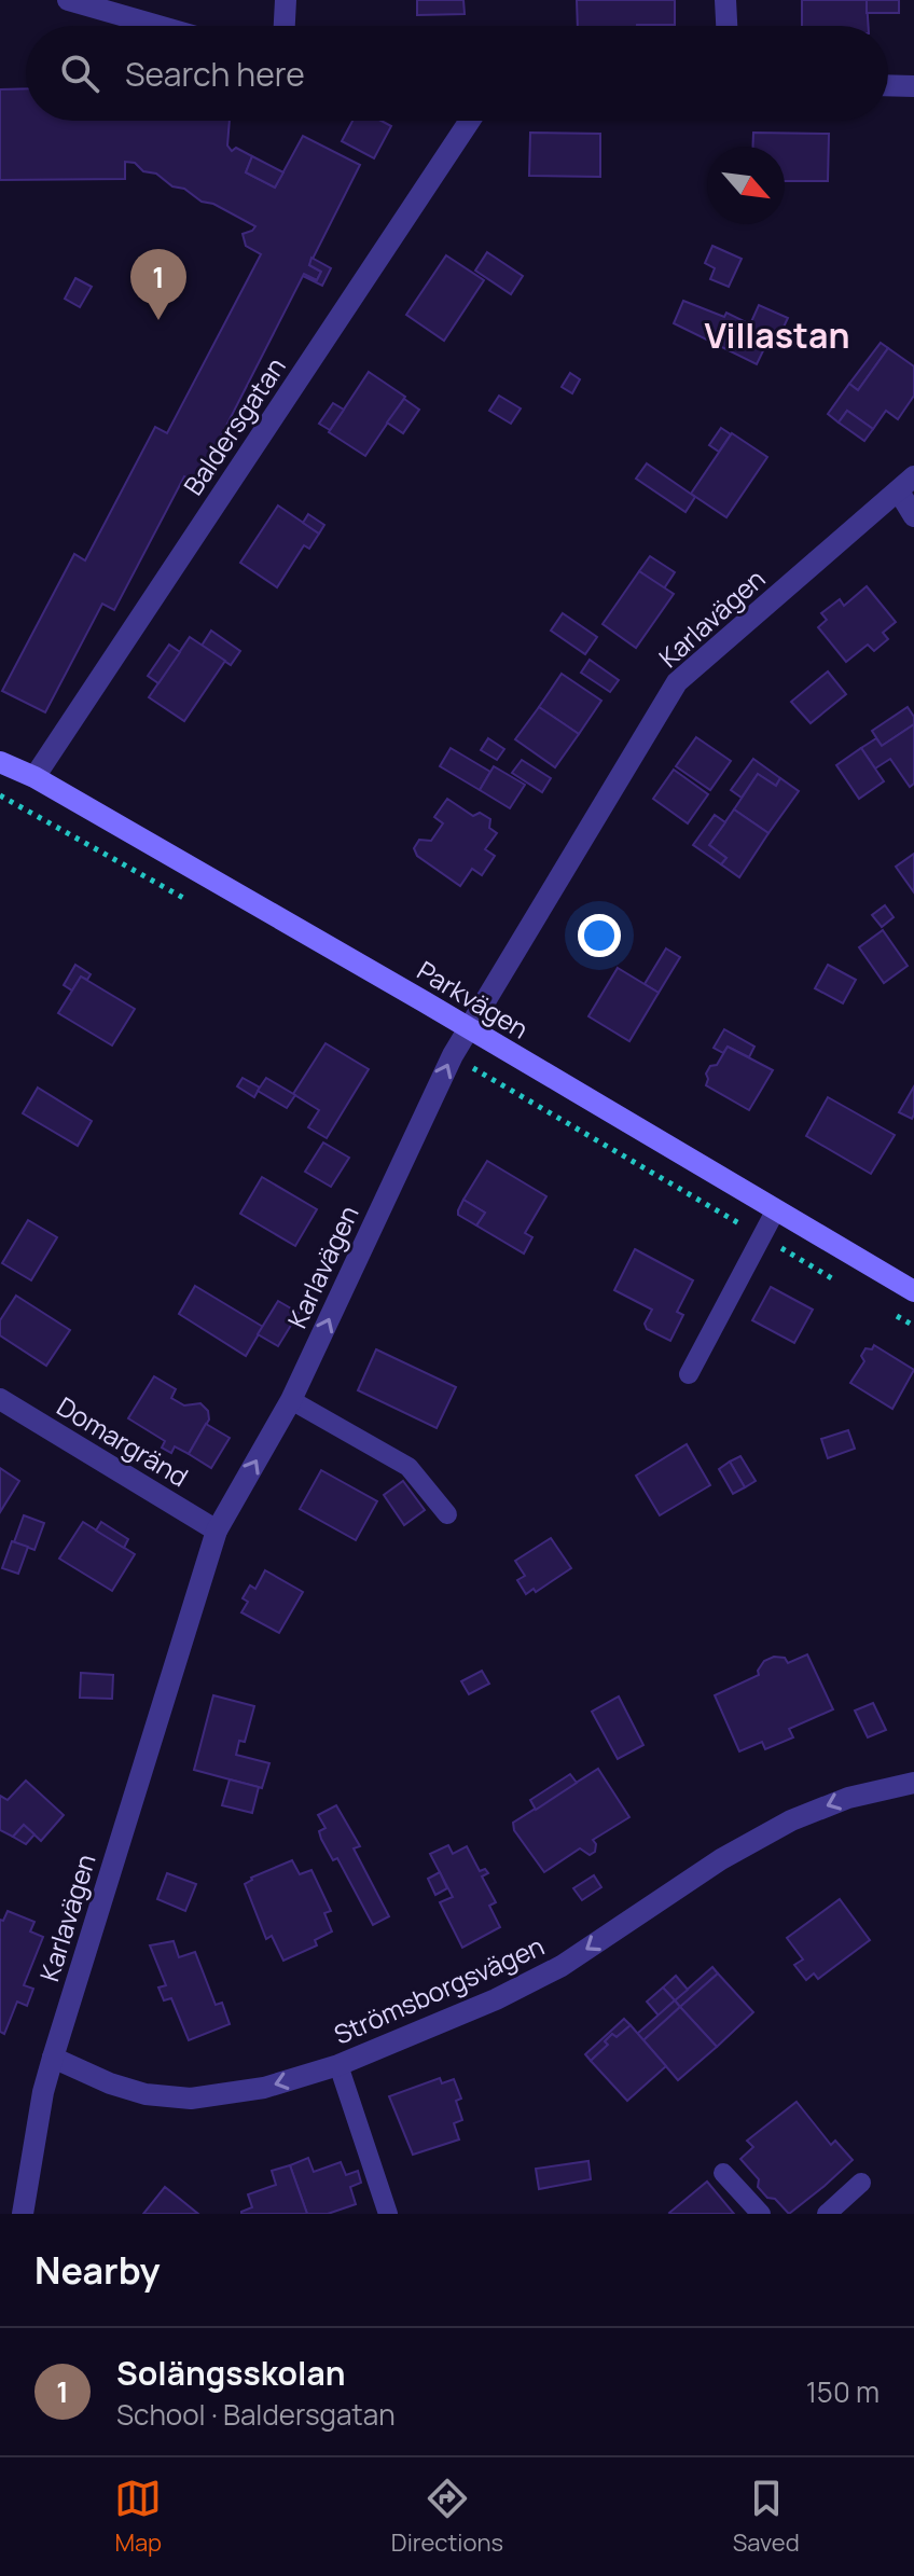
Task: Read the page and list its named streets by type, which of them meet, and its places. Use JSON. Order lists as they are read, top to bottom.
{
  "streets": {
    "main road": ["Parkvägen"],
    "street": [
      "Baldersgatan",
      "Karlavägen",
      "Domargränd",
      "Strömsborgsvägen"
    ]
  },
  "crossings": [
    ["Baldersgatan", "Parkvägen"],
    ["Karlavägen", "Parkvägen"],
    ["Karlavägen", "Domargränd"],
    ["Karlavägen", "Strömsborgsvägen"]
  ],
  "one_way": ["Strömsborgsvägen"],
  "districts": ["Villastan"],
  "north": "bottom right",
  "page": {
    "search": "Search here",
    "pins": "1",
    "heading": "Nearby",
    "list": [
      {
        "mark": "1",
        "name": "Solängsskolan",
        "note": "School · Baldersgatan",
        "value": "150 m"
      }
    ],
    "nav": ["Map", "Directions", "Saved"]
  }
}
